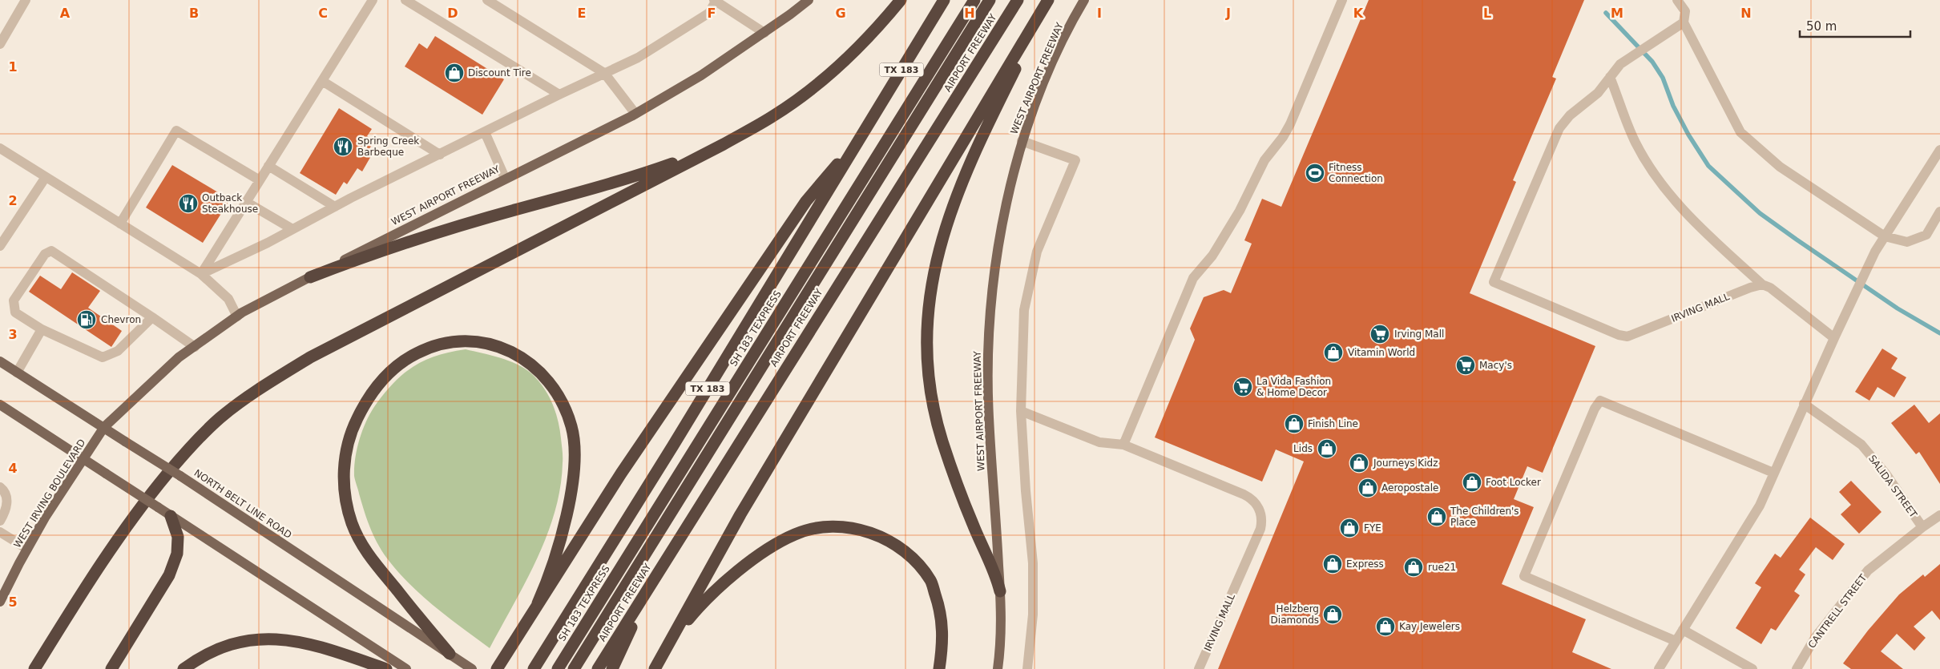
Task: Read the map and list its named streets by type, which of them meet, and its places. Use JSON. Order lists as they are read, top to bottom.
{
  "streets": {
    "highway": ["AIRPORT FREEWAY", "TX 183", "SH 183 TEXPRESS"],
    "main road": ["WEST AIRPORT FREEWAY", "WEST IRVING BOULEVARD", "NORTH BELT LINE ROAD"],
    "street": ["IRVING MALL", "SALIDA STREET", "CANTRELL STREET"]
  },
  "crossings": [
    ["WEST AIRPORT FREEWAY", "WEST IRVING BOULEVARD"],
    ["WEST AIRPORT FREEWAY", "NORTH BELT LINE ROAD"],
    ["SALIDA STREET", "CANTRELL STREET"],
    ["WEST IRVING BOULEVARD", "NORTH BELT LINE ROAD"]
  ],
  "places": {
    "shop": [
      "Discount Tire",
      "Vitamin World",
      "Finish Line",
      "Lids",
      "Journeys Kidz",
      "Foot Locker",
      "Aeropostale",
      "The Children's Place",
      "FYE",
      "Express",
      "rue21",
      "Helzberg Diamonds",
      "Kay Jewelers"
    ],
    "restaurant": ["Spring Creek Barbeque", "Outback Steakhouse"],
    "sports": ["Fitness Connection"],
    "fuel station": ["Chevron"],
    "supermarket": ["Irving Mall", "Macy's", "La Vida Fashion & Home Decor"]
  },
  "scale_bar": "50 m",
  "grid": {
    "columns": [
      "A",
      "B",
      "C",
      "D",
      "E",
      "F",
      "G",
      "H",
      "I",
      "J",
      "K",
      "L",
      "M",
      "N"
    ],
    "rows": [
      "1",
      "2",
      "3",
      "4",
      "5"
    ]
  }
}
